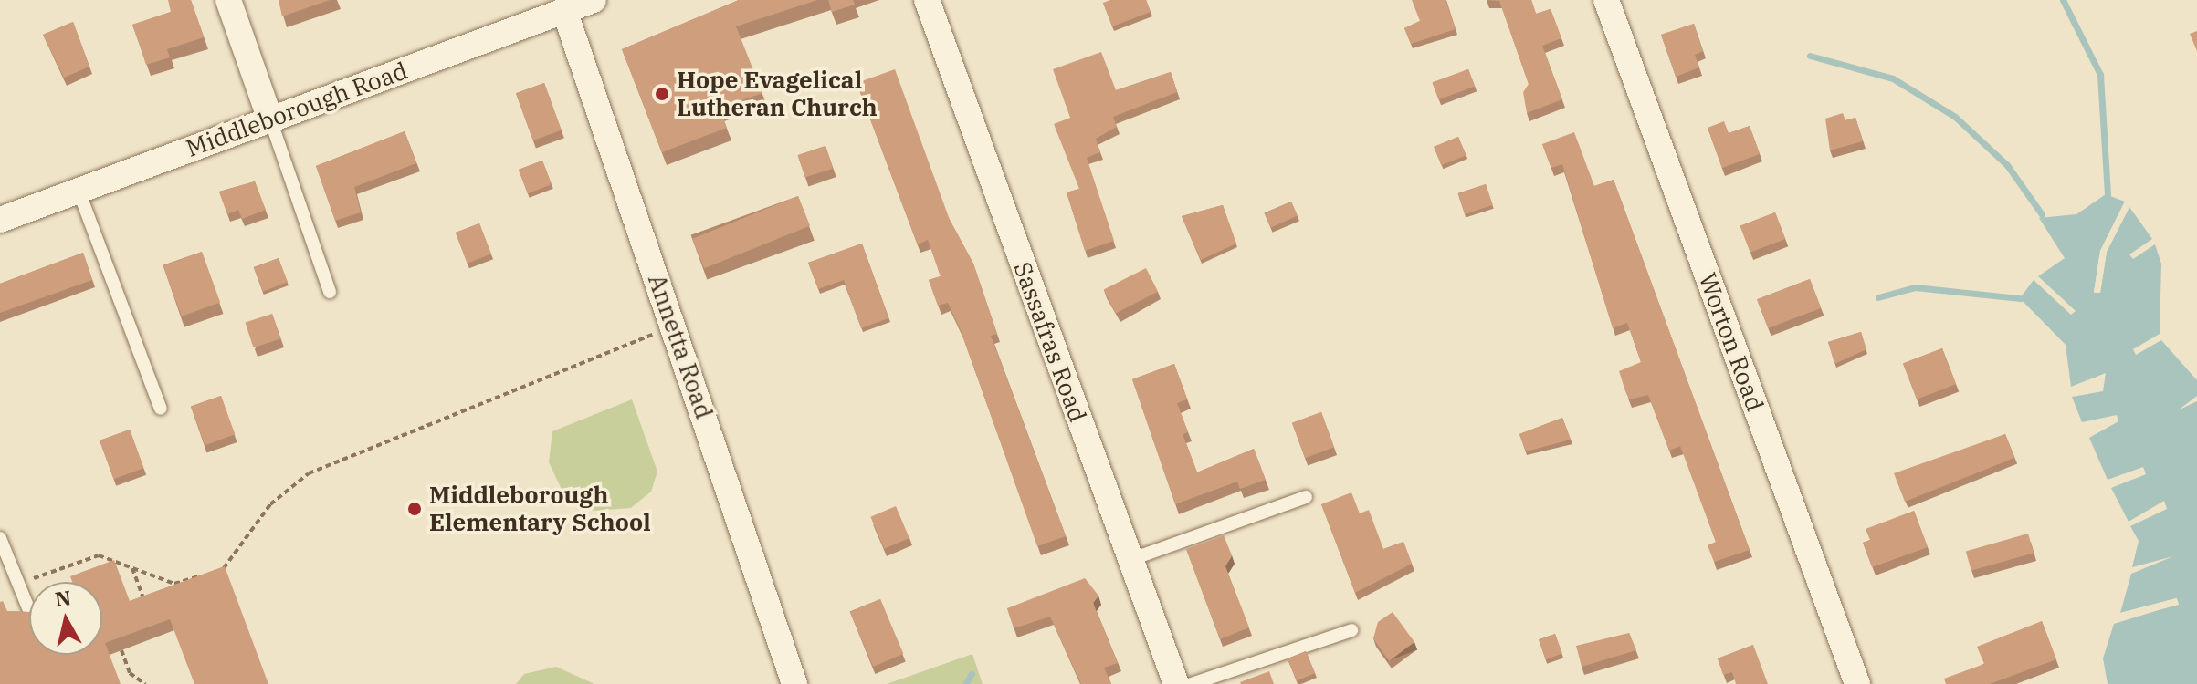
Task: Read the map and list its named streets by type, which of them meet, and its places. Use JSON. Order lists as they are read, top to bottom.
{
  "streets": {
    "street": [
      "Middleborough Road",
      "Sassafras Road",
      "Worton Road",
      "Annetta Road"
    ]
  },
  "crossings": [
    ["Middleborough Road", "Annetta Road"]
  ],
  "places": ["Hope Evagelical Lutheran Church", "Middleborough Elementary School"],
  "north": "top"
}
